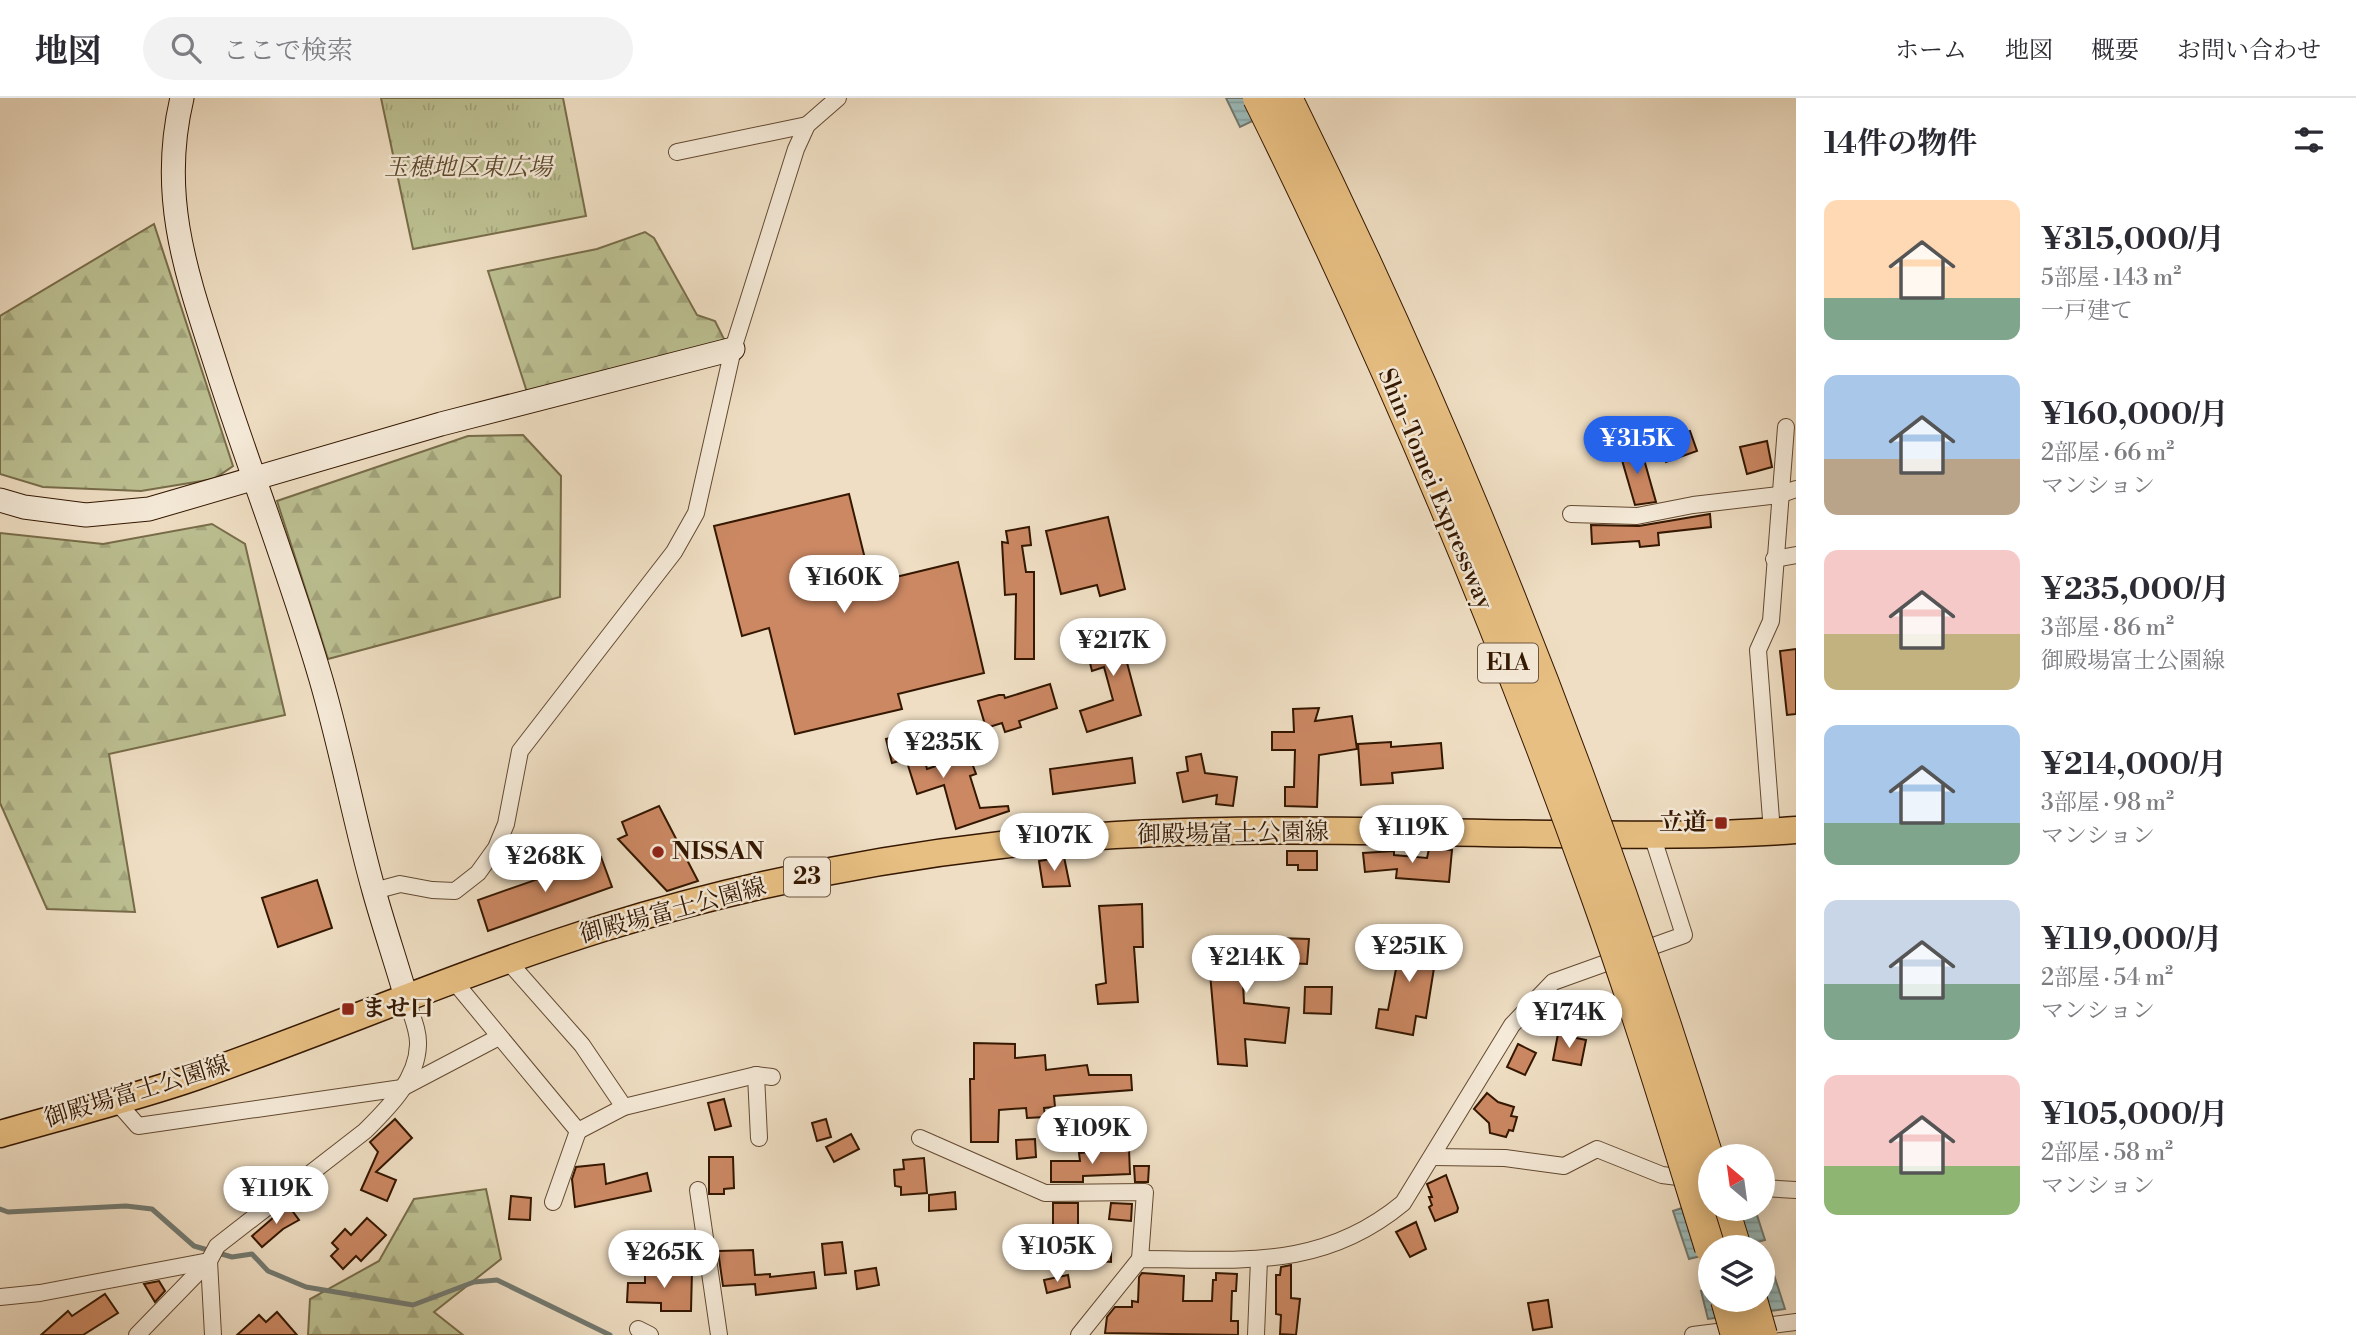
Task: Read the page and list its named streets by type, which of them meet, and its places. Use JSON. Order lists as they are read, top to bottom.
{
  "streets": {
    "highway": ["Shin-Tomei Expressway", "E1A"],
    "main road": ["御殿場富士公園線", "23"]
  },
  "parks": ["玉穂地区東広場"],
  "places": {
    "transit": ["立道", "ませ口"],
    "other": ["NISSAN"]
  },
  "north": "top left",
  "page": {
    "header": "地図",
    "search": "ここで検索",
    "nav": [
      "ホーム",
      "地図",
      "概要",
      "お問い合わせ"
    ],
    "heading": "14件の物件",
    "list": [
      {
        "name": "¥315,000/月",
        "note": "5部屋 · 143 m² · 一戸建て"
      },
      {
        "name": "¥160,000/月",
        "note": "2部屋 · 66 m² · マンション"
      },
      {
        "name": "¥235,000/月",
        "note": "3部屋 · 86 m² · 御殿場富士公園線"
      },
      {
        "name": "¥214,000/月",
        "note": "3部屋 · 98 m² · マンション"
      },
      {
        "name": "¥119,000/月",
        "note": "2部屋 · 54 m² · マンション"
      },
      {
        "name": "¥105,000/月",
        "note": "2部屋 · 58 m² · マンション"
      }
    ],
    "price": [
      "¥315K",
      "¥160K",
      "¥217K",
      "¥235K",
      "¥119K",
      "¥107K",
      "¥268K",
      "¥251K",
      "¥214K",
      "¥174K",
      "¥109K",
      "¥119K",
      "¥105K",
      "¥265K"
    ]
  }
}
